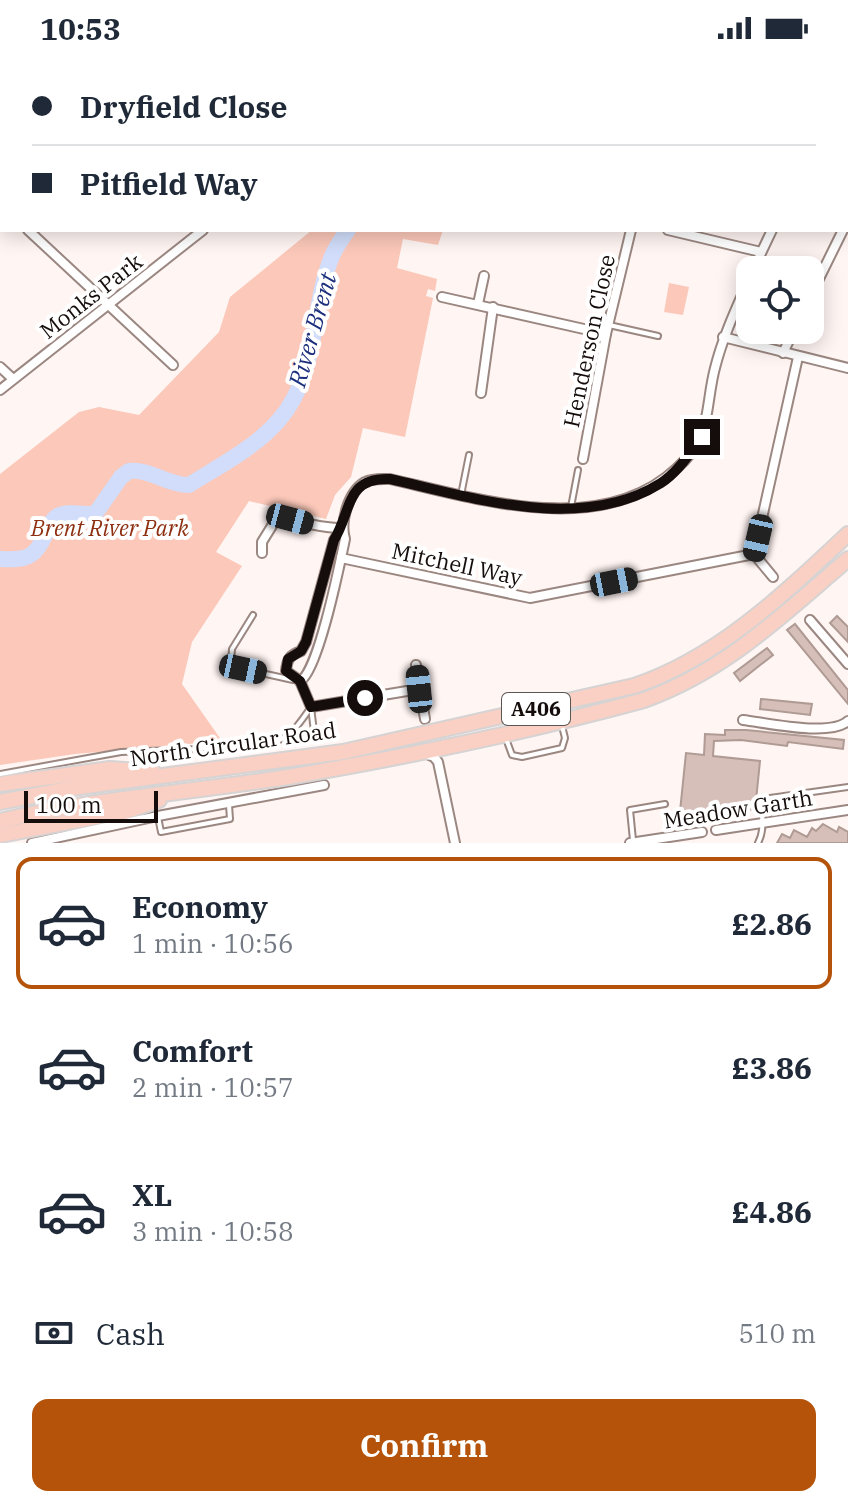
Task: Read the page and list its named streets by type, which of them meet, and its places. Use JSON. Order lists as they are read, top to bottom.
{
  "streets": {
    "highway": ["A406", "North Circular Road"],
    "street": [
      "Monks Park",
      "Henderson Close",
      "Mitchell Way",
      "Meadow Garth"
    ]
  },
  "water": ["River Brent"],
  "parks": ["Brent River Park"],
  "scale_bar": "100 m",
  "page": {
    "status": "10:53",
    "banner": ["Dryfield Close", "Pitfield Way"],
    "scale": "100 m",
    "list": [
      {
        "name": "Economy",
        "note": "1 min · 10:56",
        "value": "£2.86"
      },
      {
        "name": "Comfort",
        "note": "2 min · 10:57",
        "value": "£3.86"
      },
      {
        "name": "XL",
        "note": "3 min · 10:58",
        "value": "£4.86"
      }
    ],
    "pay": ["Cash", "510 m"],
    "buttons": "Confirm"
  }
}
